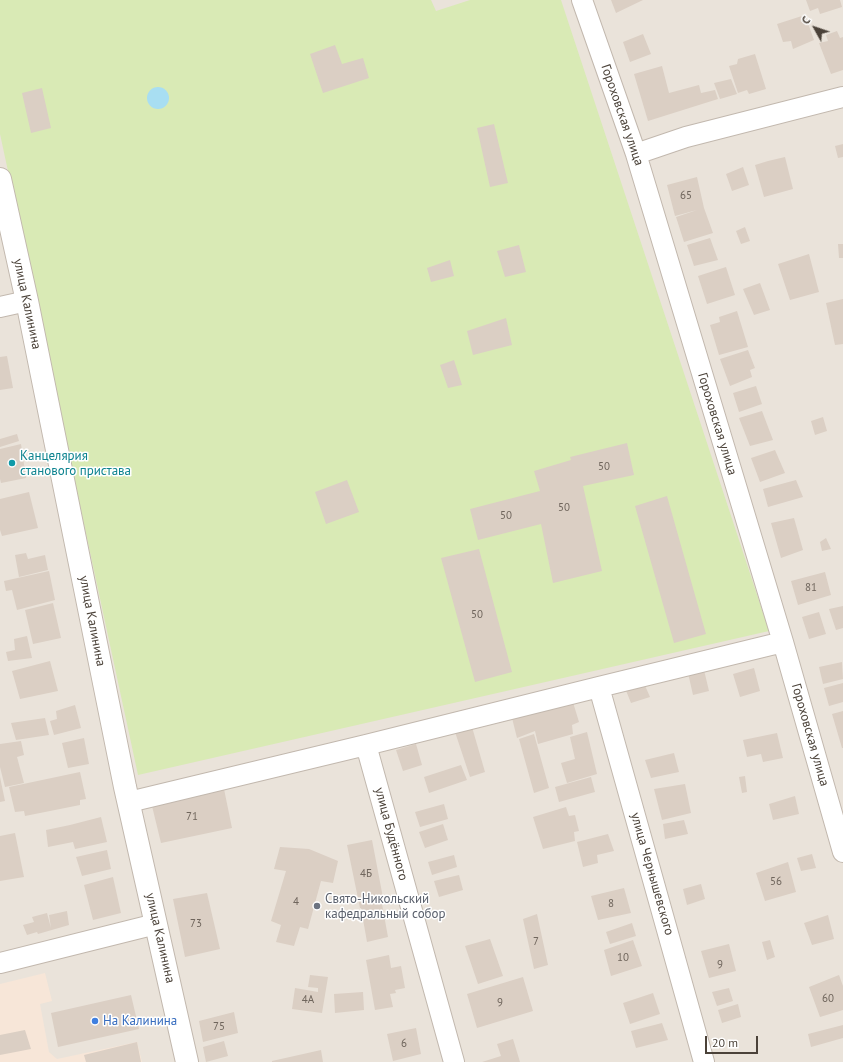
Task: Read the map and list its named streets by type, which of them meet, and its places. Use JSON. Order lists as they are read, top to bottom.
{
  "streets": {
    "street": [
      "Гороховская улица",
      "улица Калинина",
      "улица Будённого",
      "улица Чернышевского"
    ]
  },
  "places": ["Канцелярия станового пристава", "Свято-Никольский кафедральный собор", "На Калинина"],
  "house_numbers": [
    "65",
    "50",
    "50",
    "50",
    "81",
    "50",
    "71",
    "4Б",
    "56",
    "4",
    "8",
    "73",
    "7",
    "10",
    "9",
    "60",
    "4А",
    "9",
    "75",
    "6"
  ],
  "scale_bar": "20 m",
  "north": "top left"
}
